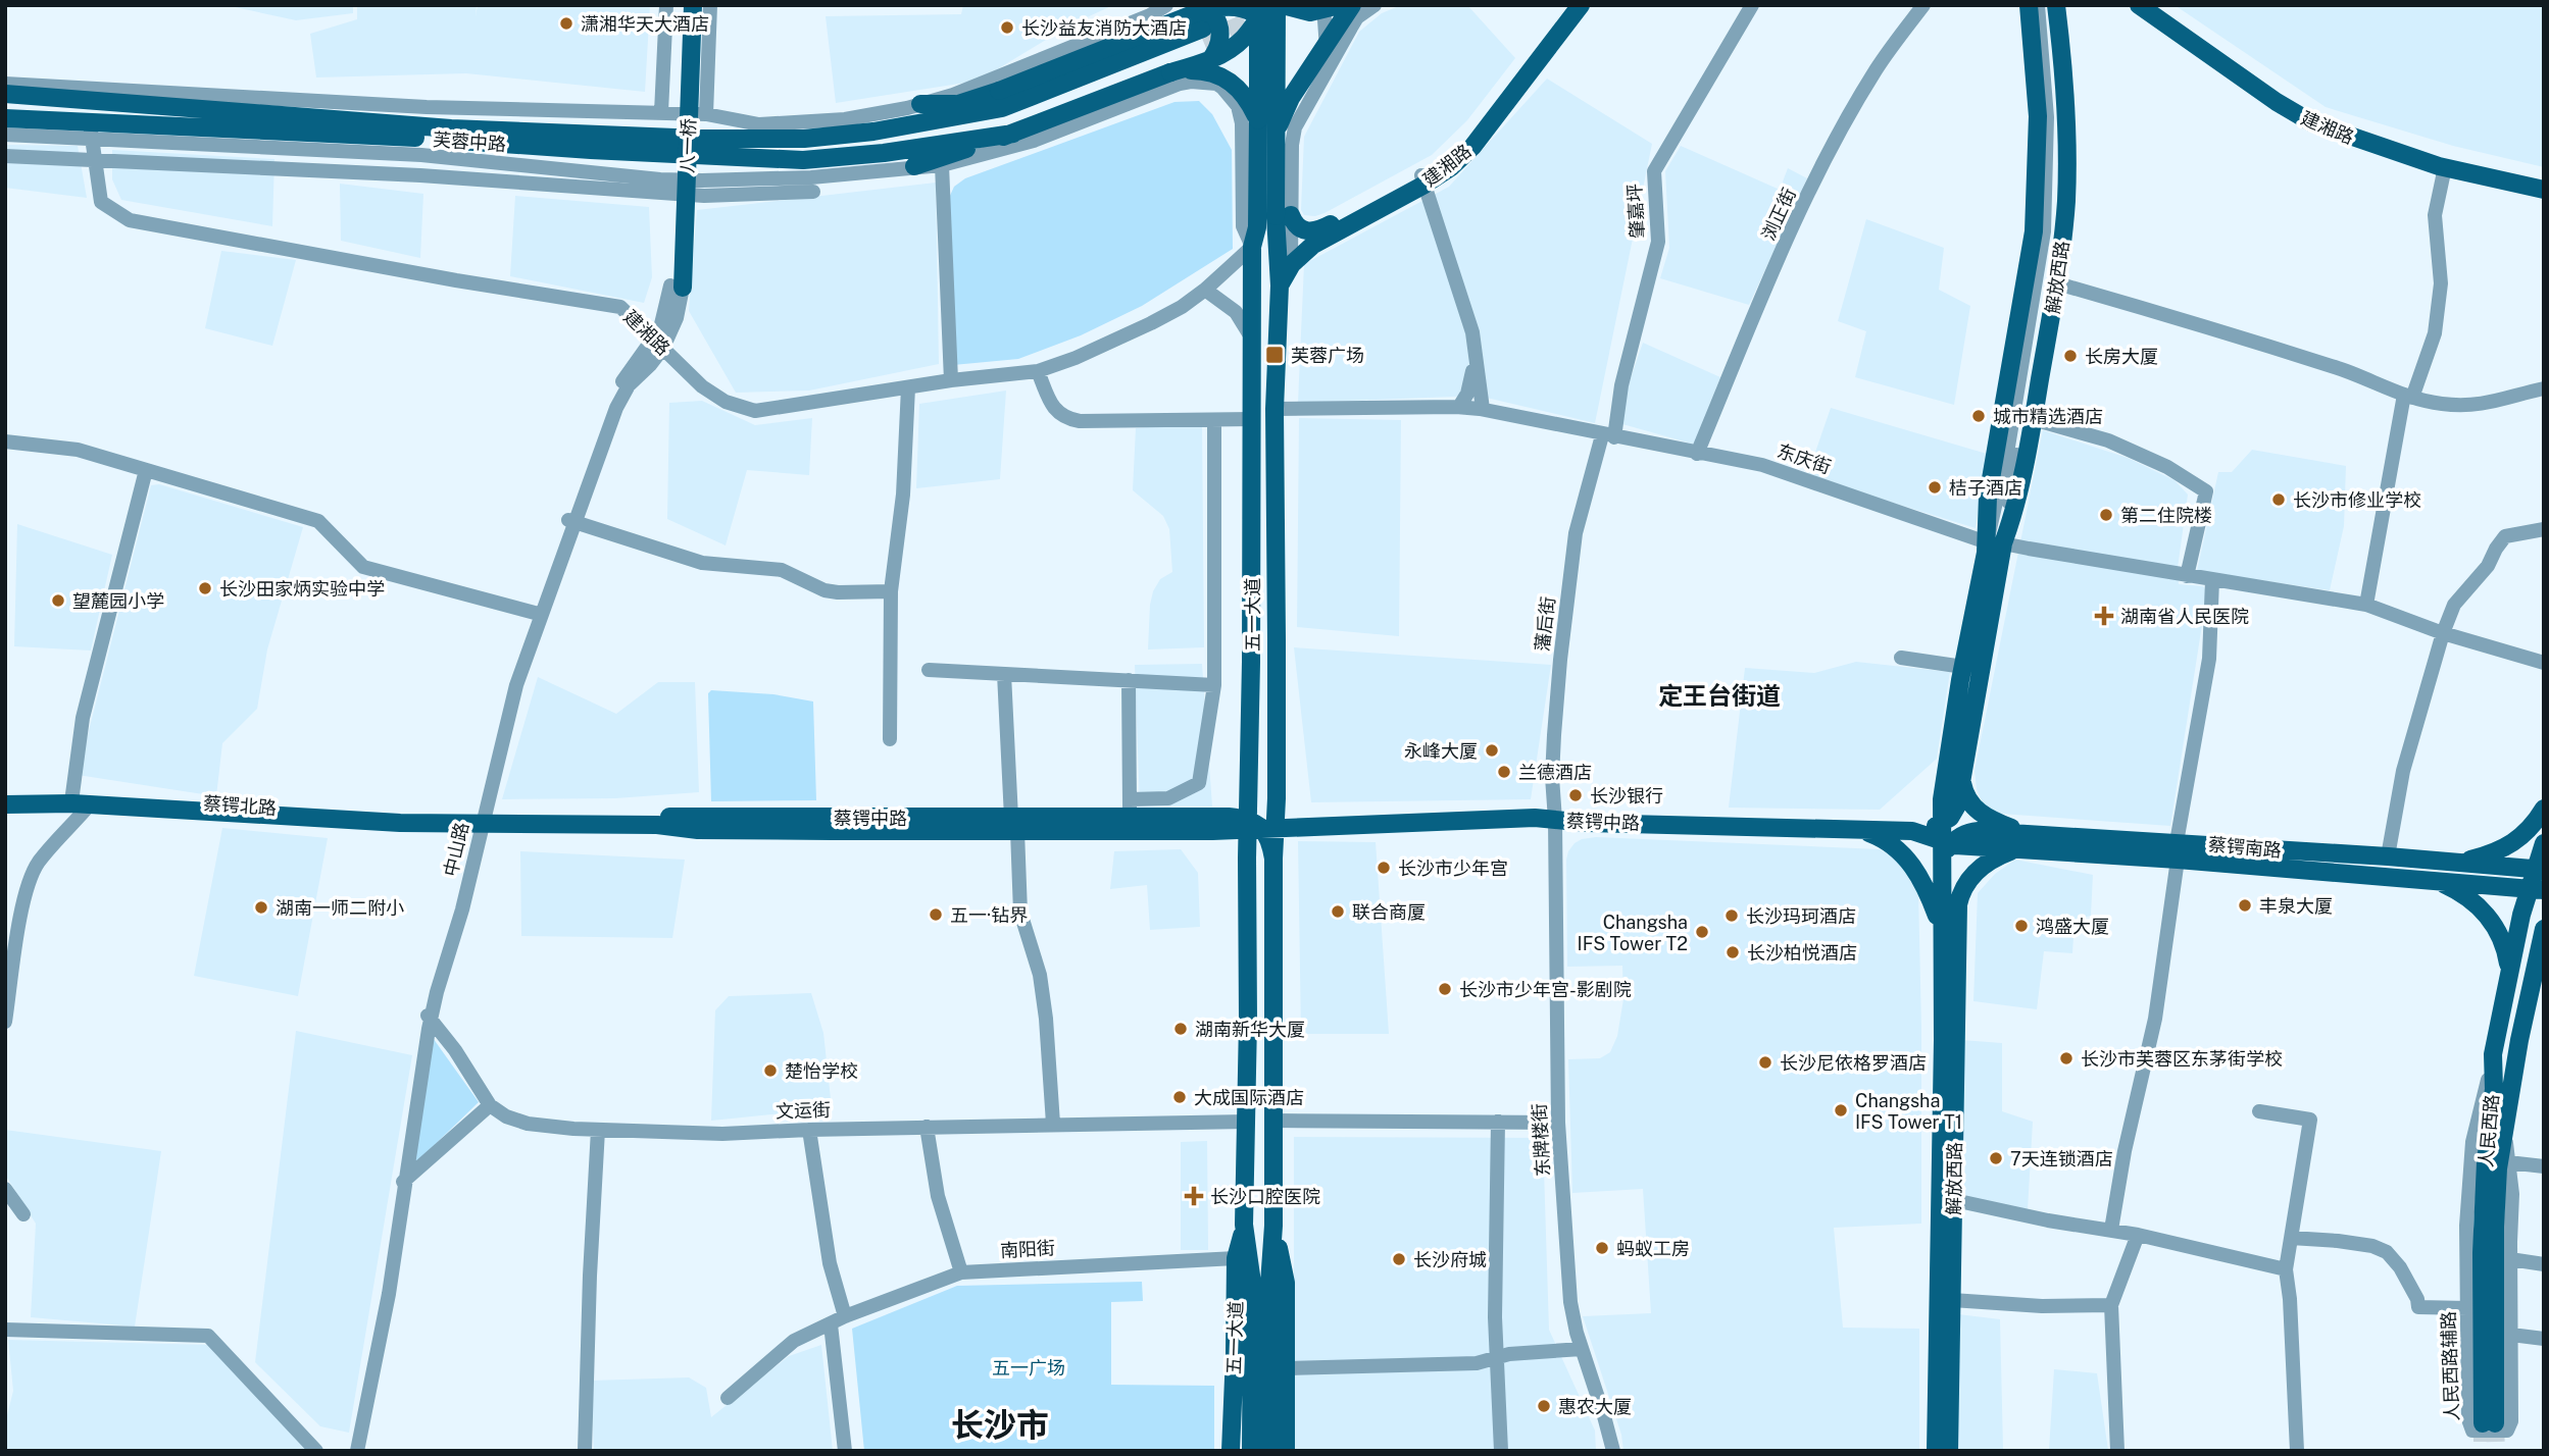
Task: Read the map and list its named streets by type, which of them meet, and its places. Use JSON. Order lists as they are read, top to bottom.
{
  "streets": {
    "main road": [
      "建湘路",
      "芙蓉中路",
      "八一桥",
      "解放西路",
      "五一大道",
      "蔡锷北路",
      "蔡锷中路",
      "蔡锷南路",
      "人民西路"
    ],
    "street": [
      "肇嘉坪",
      "浏正街",
      "东庆街",
      "藩后街",
      "中山路",
      "文运街",
      "东牌楼街",
      "南阳街",
      "人民西路辅路"
    ]
  },
  "crossings": [
    ["建湘路", "芙蓉中路"],
    ["建湘路", "五一大道"],
    ["建湘路", "中山路"],
    ["八一桥", "中山路"],
    ["肇嘉坪", "东庆街"],
    ["肇嘉坪", "藩后街"],
    ["浏正街", "东庆街"],
    ["解放西路", "东庆街"],
    ["解放西路", "蔡锷中路"],
    ["解放西路", "蔡锷南路"],
    ["东庆街", "五一大道"],
    ["东庆街", "藩后街"],
    ["五一大道", "蔡锷中路"],
    ["五一大道", "文运街"],
    ["五一大道", "南阳街"],
    ["藩后街", "蔡锷中路"],
    ["藩后街", "东牌楼街"],
    ["蔡锷北路", "蔡锷中路"],
    ["蔡锷北路", "中山路"],
    ["蔡锷中路", "蔡锷南路"],
    ["蔡锷中路", "中山路"],
    ["蔡锷中路", "东牌楼街"],
    ["蔡锷南路", "人民西路"],
    ["人民西路", "人民西路辅路"]
  ],
  "districts": ["定王台街道", "长沙市"],
  "parks": ["五一广场"],
  "places": {
    "other": [
      "潇湘华天大酒店",
      "长沙益友消防大酒店",
      "长房大厦",
      "城市精选酒店",
      "桔子酒店",
      "长沙市修业学校",
      "第二住院楼",
      "长沙田家炳实验中学",
      "望麓园小学",
      "永峰大厦",
      "兰德酒店",
      "长沙银行",
      "长沙市少年宫",
      "丰泉大厦",
      "湖南一师二附小",
      "联合商厦",
      "五一·钻界",
      "长沙玛珂酒店",
      "鸿盛大厦",
      "Changsha IFS Tower T2",
      "长沙柏悦酒店",
      "长沙市少年宫-影剧院",
      "湖南新华大厦",
      "长沙市芙蓉区东茅街学校",
      "长沙尼依格罗酒店",
      "楚怡学校",
      "大成国际酒店",
      "Changsha IFS Tower T1",
      "7天连锁酒店",
      "蚂蚁工房",
      "长沙府城",
      "惠农大厦"
    ],
    "transit": ["芙蓉广场"],
    "health": ["湖南省人民医院", "长沙口腔医院"]
  }
}
